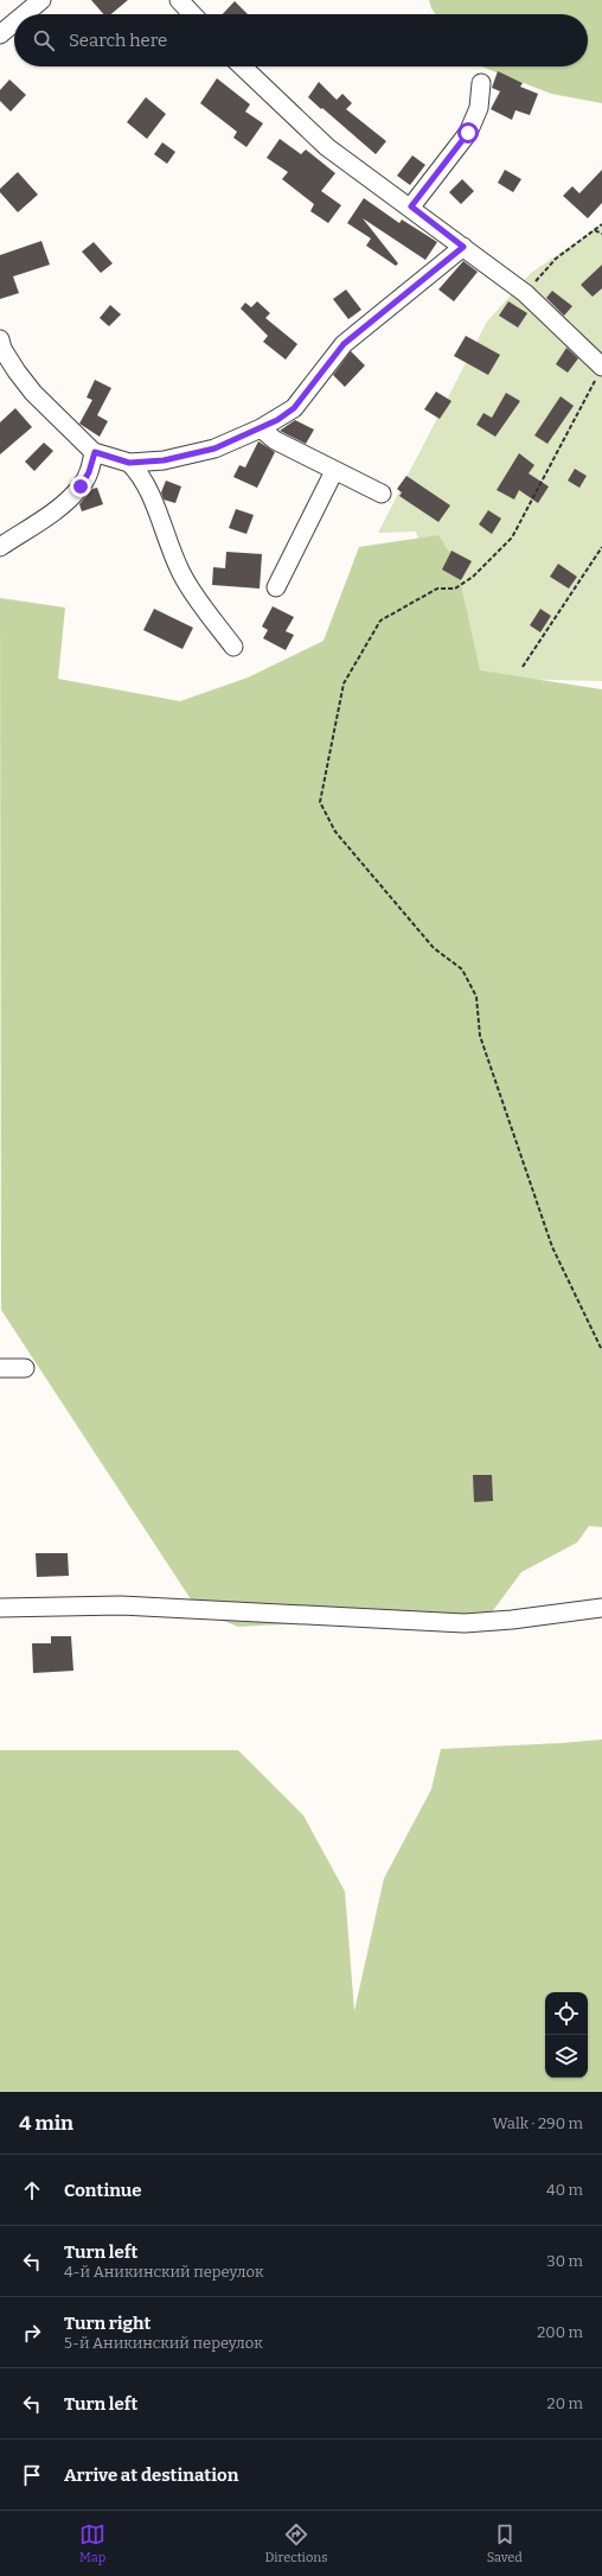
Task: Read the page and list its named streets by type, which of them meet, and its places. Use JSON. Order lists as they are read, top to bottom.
{
  "page": {
    "search": "Search here",
    "heading": ["4 min", "Walk · 290 m"],
    "list": [
      ["Continue", "40 m"],
      ["Turn left", "4-й Аникинский переулок", "30 m"],
      ["Turn right", "5-й Аникинский переулок", "200 m"],
      ["Turn left", "20 m"],
      "Arrive at destination"
    ],
    "nav": ["Map", "Directions", "Saved"]
  }
}
